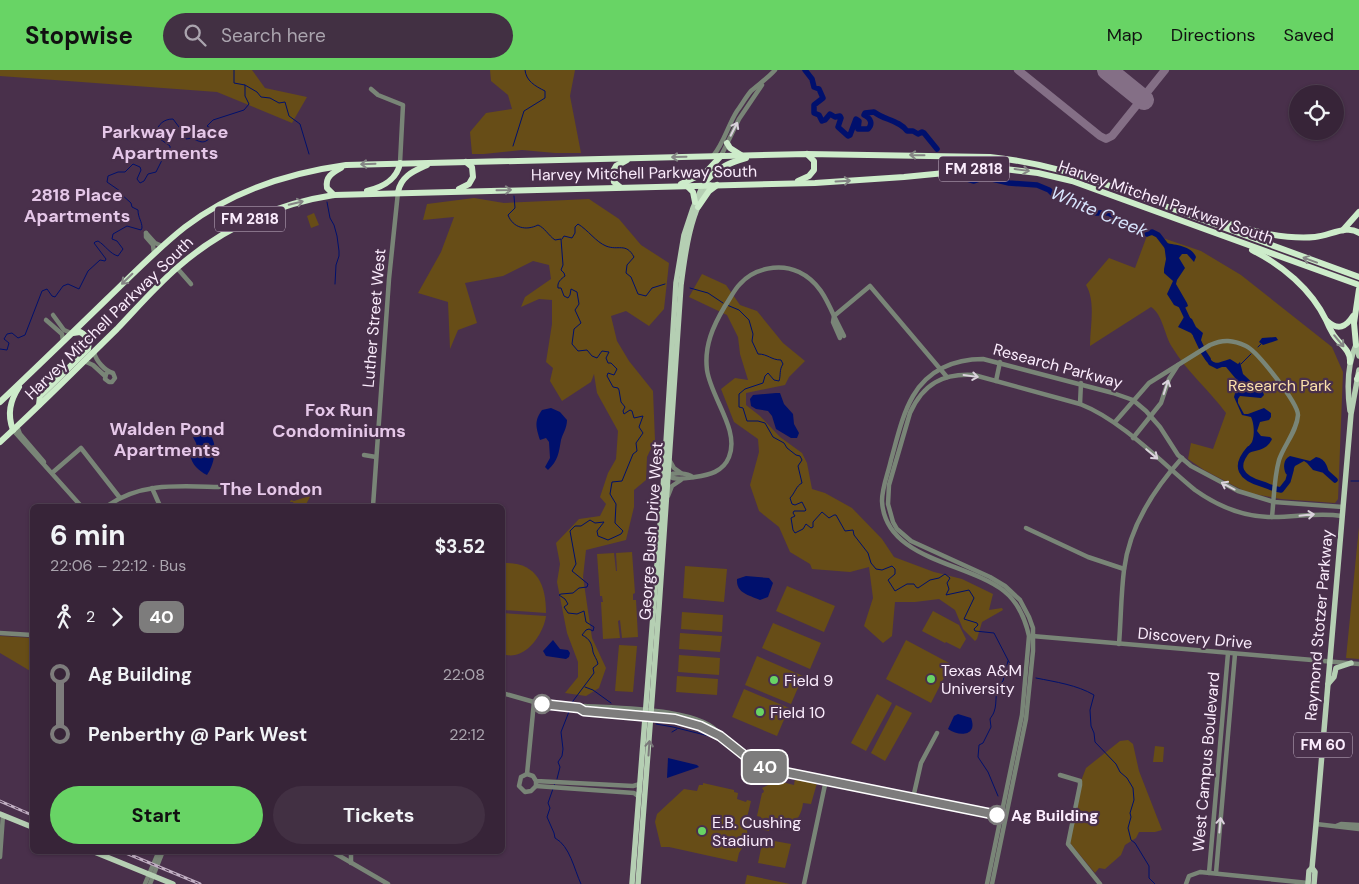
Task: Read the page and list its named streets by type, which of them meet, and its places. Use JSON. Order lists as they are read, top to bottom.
{
  "streets": {
    "highway": [
      "FM 2818",
      "Harvey Mitchell Parkway South",
      "Raymond Stotzer Parkway",
      "FM 60"
    ],
    "main road": ["George Bush Drive West"],
    "street": [
      "Luther Street West",
      "Research Parkway",
      "Discovery Drive",
      "West Campus Boulevard"
    ]
  },
  "crossings": [
    ["Harvey Mitchell Parkway South", "Luther Street West"],
    ["Harvey Mitchell Parkway South", "George Bush Drive West"],
    ["Research Parkway", "Raymond Stotzer Parkway"],
    ["Research Parkway", "Discovery Drive"],
    ["Raymond Stotzer Parkway", "Discovery Drive"],
    ["Discovery Drive", "West Campus Boulevard"]
  ],
  "districts": [
    "Parkway Place Apartments",
    "2818 Place Apartments",
    "Fox Run Condominiums",
    "Walden Pond Apartments",
    "The London"
  ],
  "water": ["White Creek"],
  "parks": ["Research Park"],
  "places": [
    "Texas A&M University",
    "Field 9",
    "Field 10",
    "Ag Building",
    "E.B. Cushing Stadium"
  ],
  "lines": ["bus line 40"],
  "page": {
    "header": "Stopwise",
    "search": "Search here",
    "nav": ["Map", "Directions", "Saved"],
    "on_map": "40",
    "heading": ["6 min", "22:06 – 22:12 · Bus", "$3.52"],
    "legs": ["2", "40"],
    "list": [
      {
        "name": "Ag Building",
        "value": "22:08"
      },
      {
        "name": "Penberthy @ Park West",
        "value": "22:12"
      }
    ],
    "buttons": ["Start", "Tickets"]
  }
}
